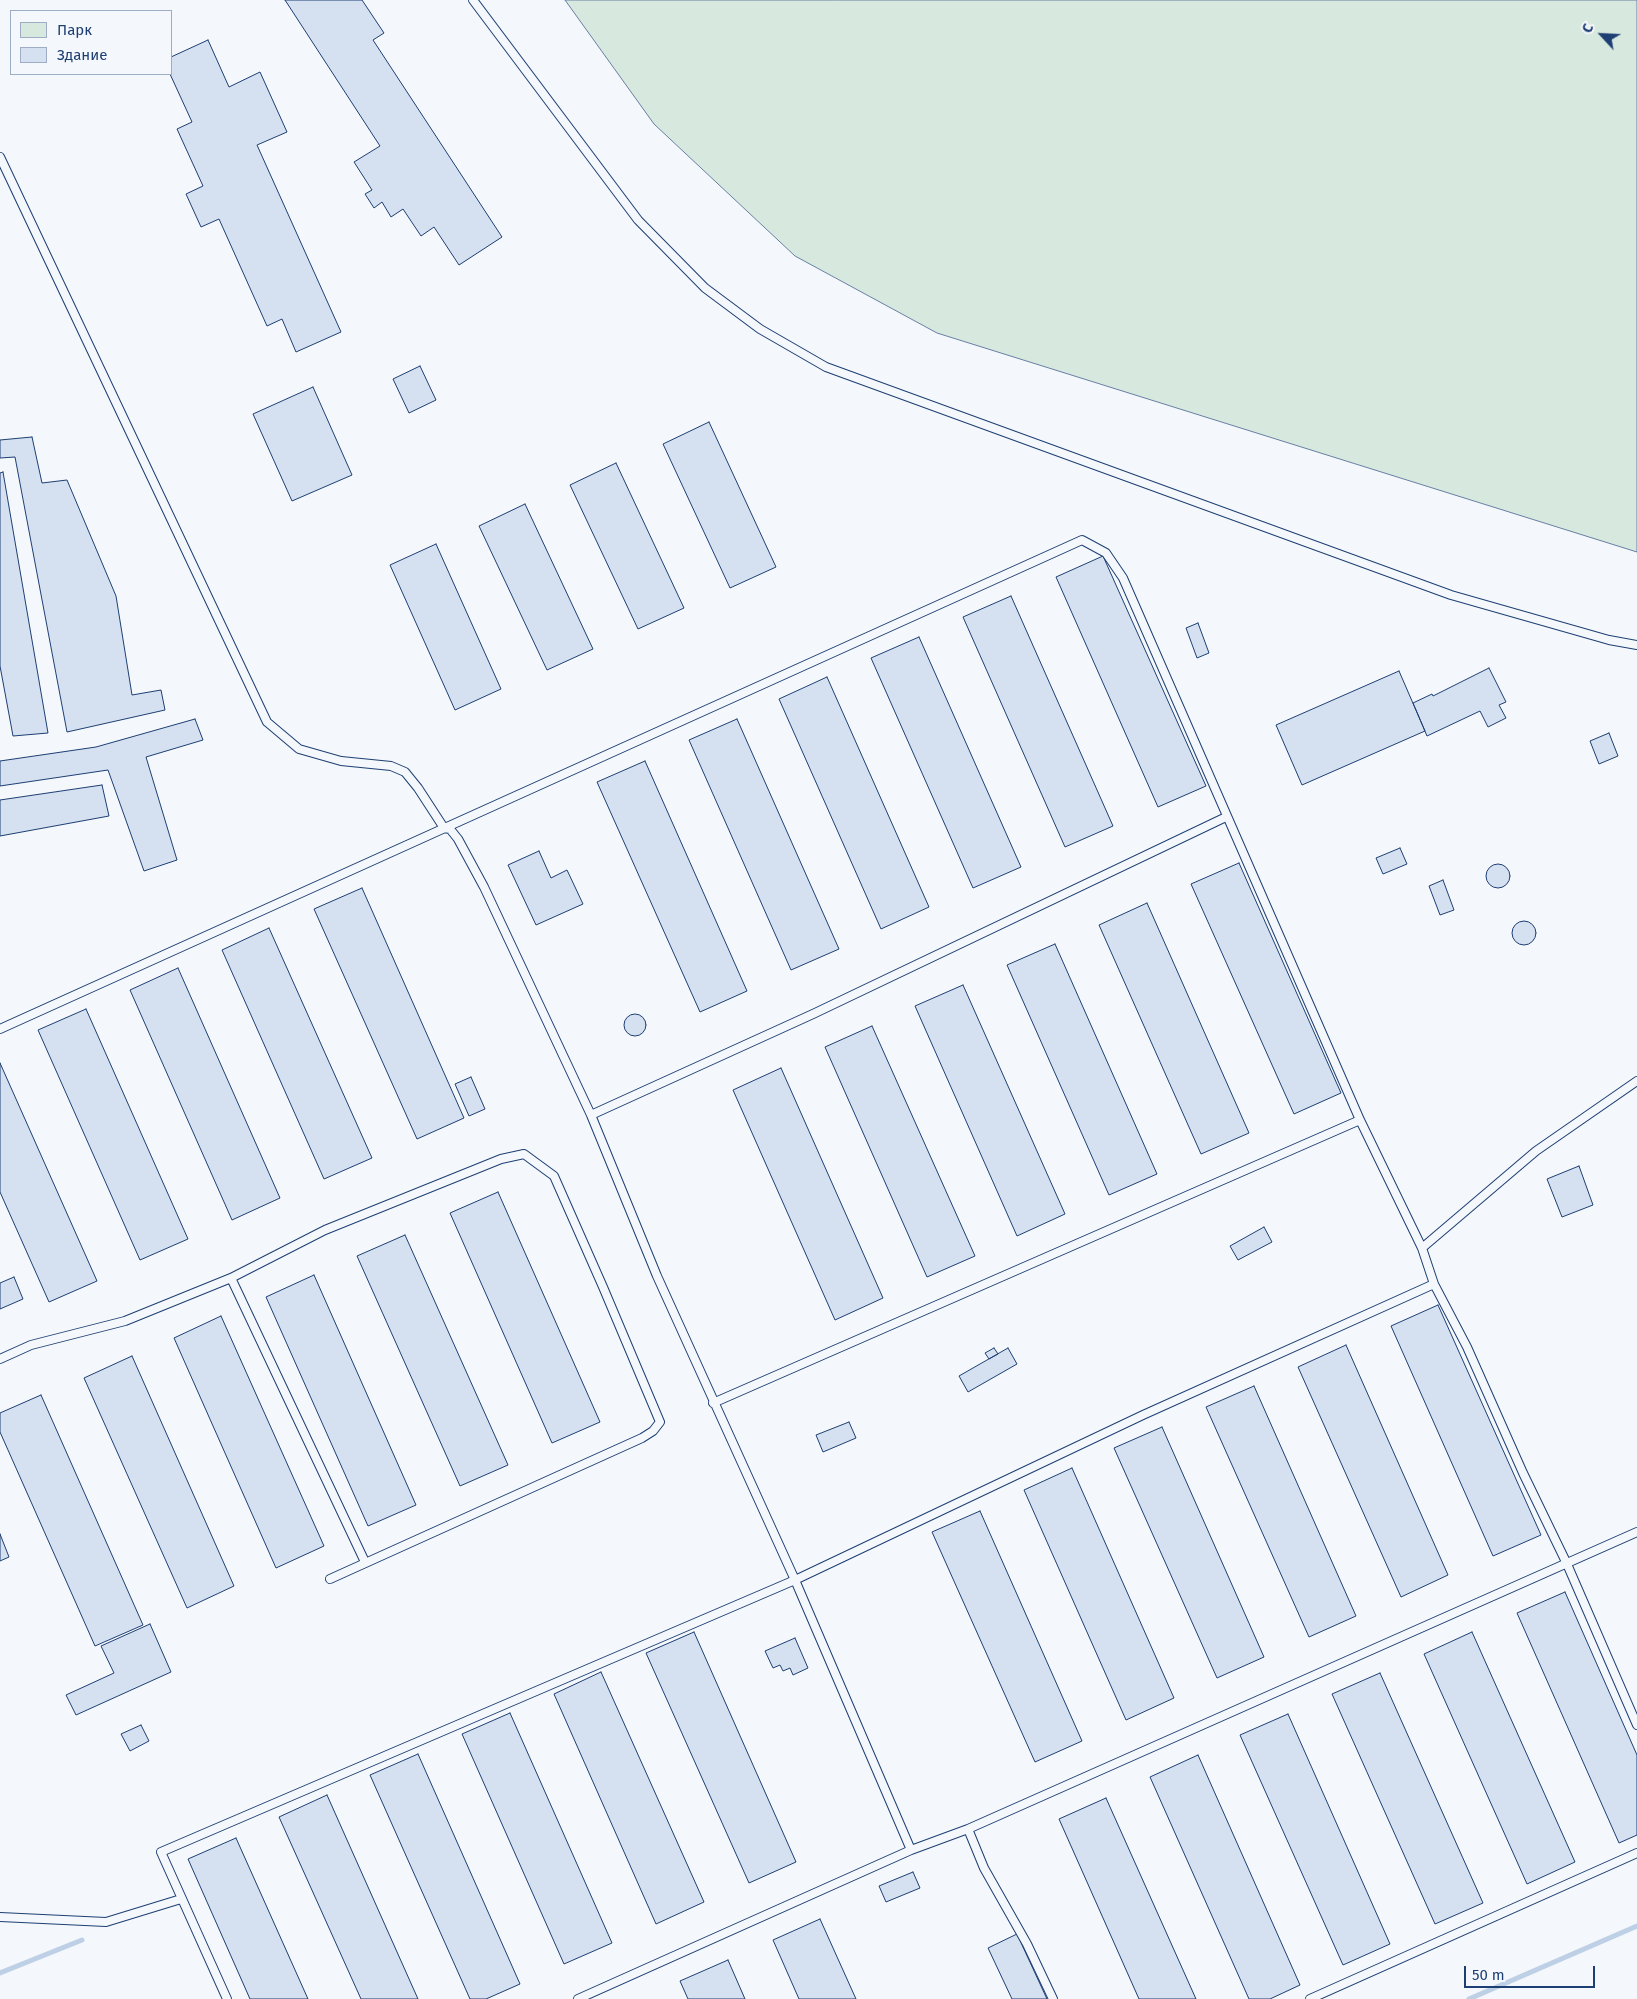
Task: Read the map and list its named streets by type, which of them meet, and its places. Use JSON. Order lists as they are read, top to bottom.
{
  "legend": ["Парк", "Здание"],
  "scale_bar": "50 m",
  "north": "top left"
}
